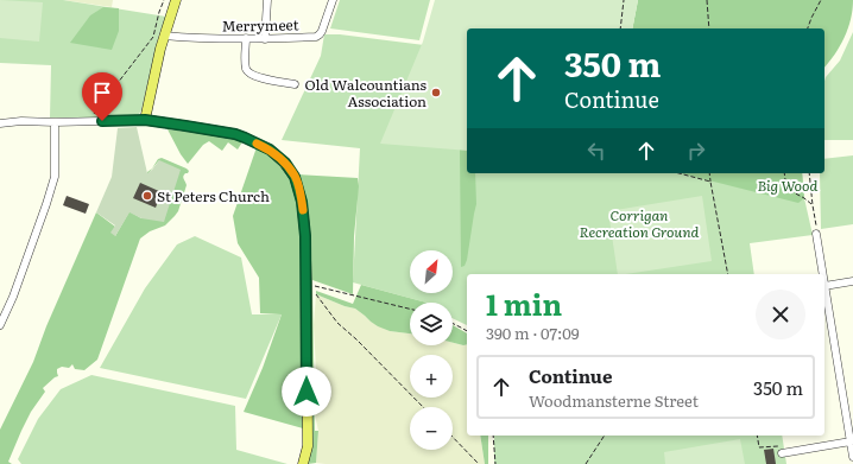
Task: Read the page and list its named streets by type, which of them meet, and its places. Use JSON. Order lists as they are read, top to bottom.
{
  "streets": {
    "street": ["Merrymeet"]
  },
  "parks": ["Big Wood", "Corrigan Recreation Ground"],
  "places": ["Old Walcountians Association", "St Peters Church"],
  "north": "top right",
  "page": {
    "turn": ["350 m", "Continue"],
    "map_buttons": ["+", "−"],
    "heading": ["1 min", "390 m · 07:09"],
    "list": [
      {
        "name": "Continue",
        "note": "Woodmansterne Street",
        "value": "350 m"
      }
    ]
  }
}
